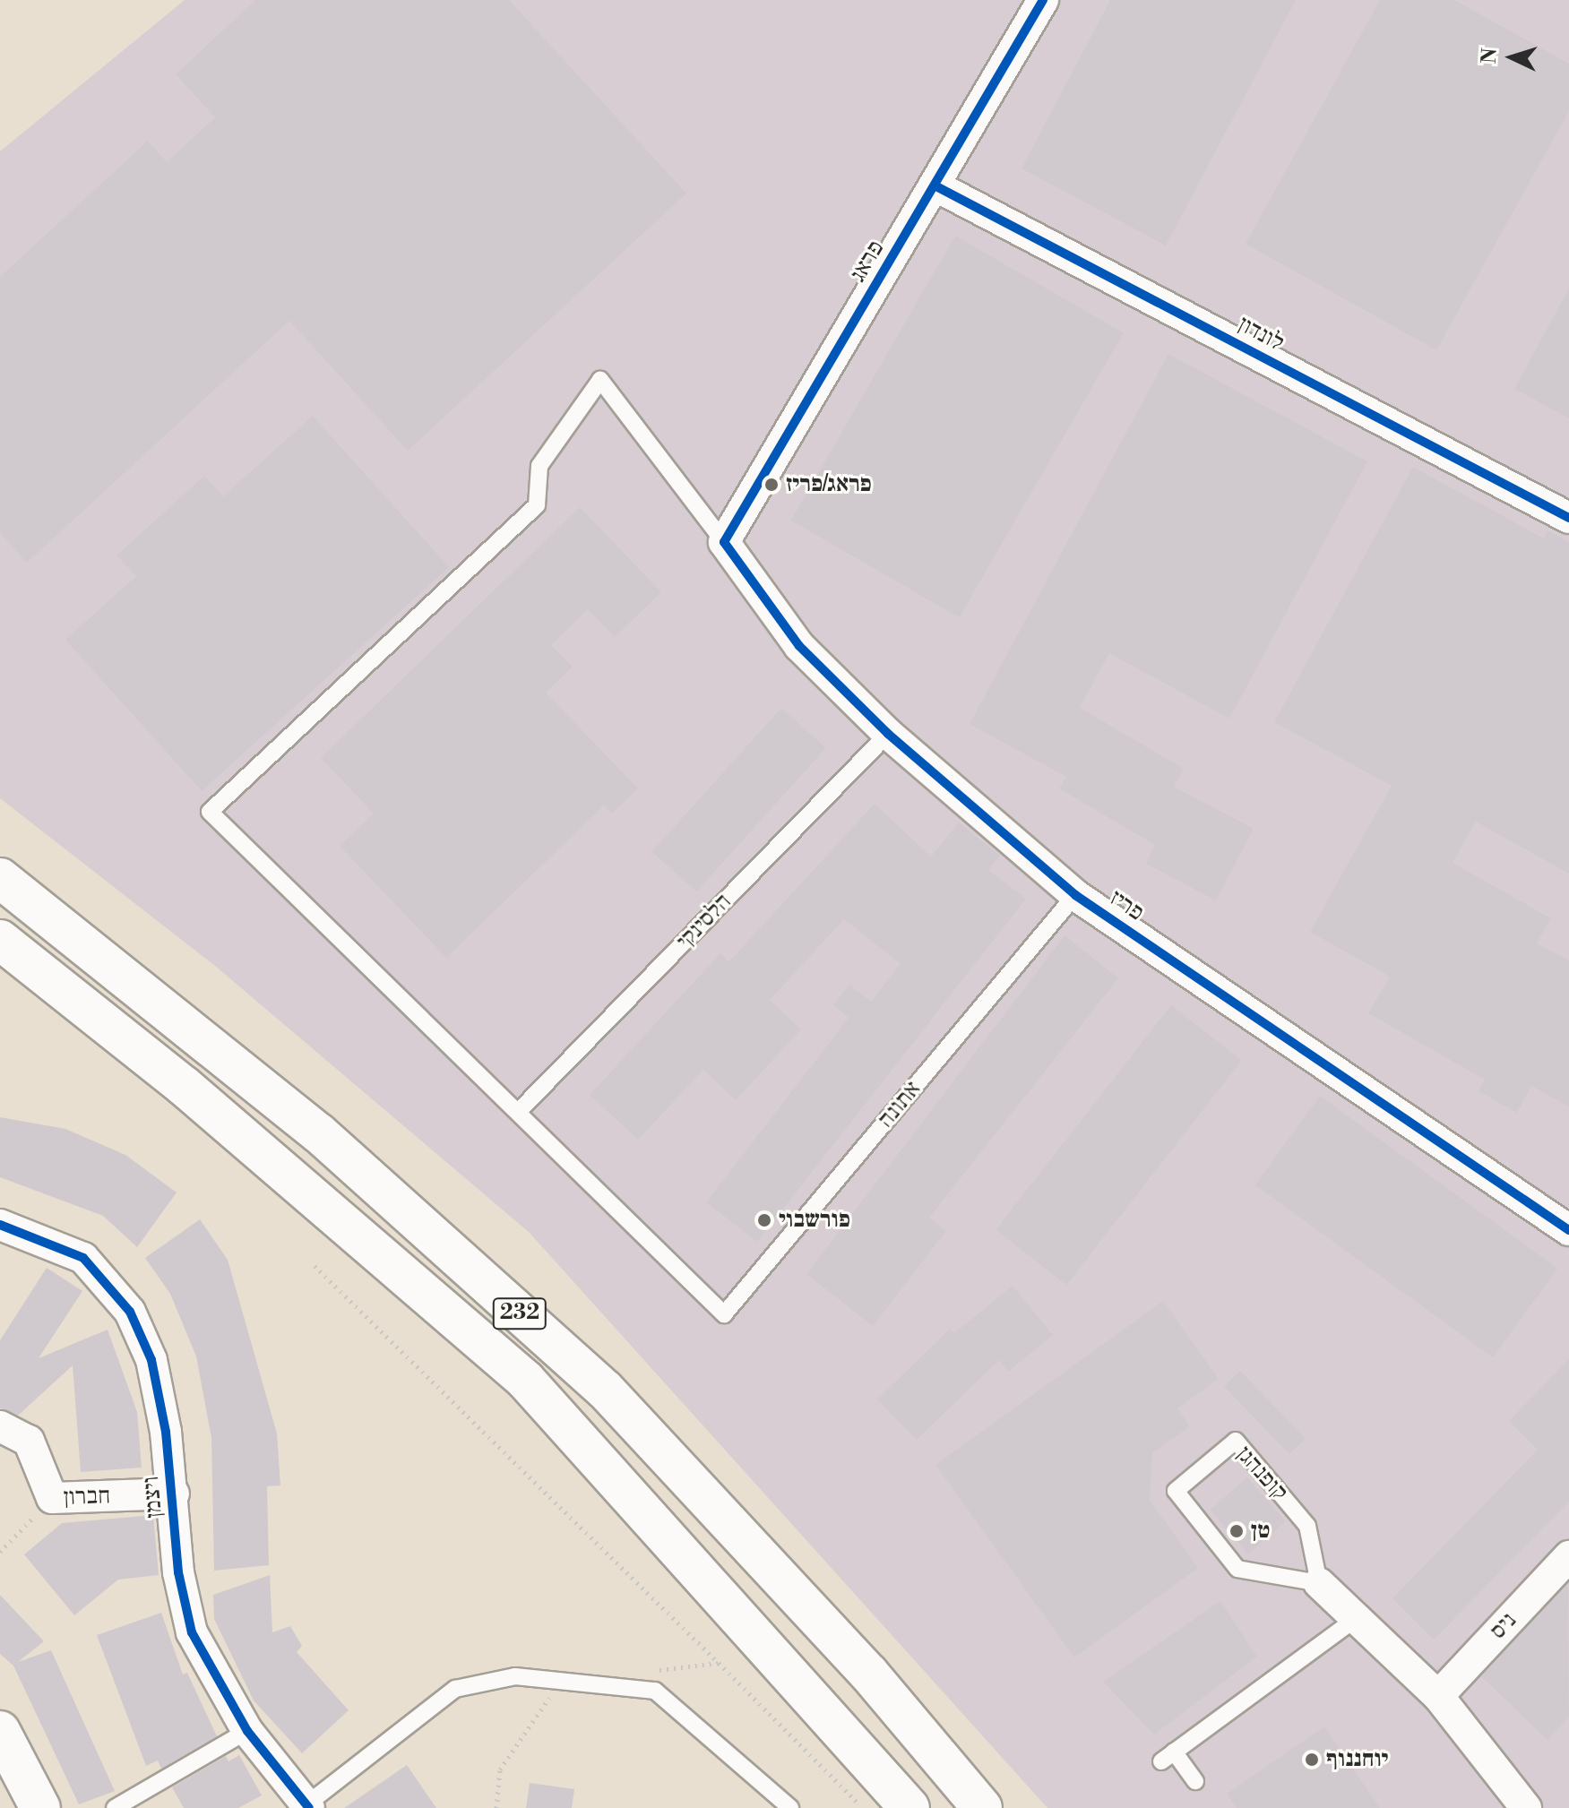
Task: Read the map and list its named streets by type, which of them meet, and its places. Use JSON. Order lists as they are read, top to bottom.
{
  "streets": {
    "main road": ["232"],
    "street": [
      "פראג",
      "לונדון",
      "פריז",
      "חברון",
      "ויצמן",
      "ניס"
    ],
    "lane": ["הלסינקי", "אתונה", "קופנהגן"]
  },
  "crossings": [
    ["פראג", "לונדון"],
    ["פראג", "פריז"],
    ["פריז", "הלסינקי"],
    ["פריז", "אתונה"],
    ["הלסינקי", "אתונה"],
    ["חברון", "ויצמן"]
  ],
  "places": [
    "פראג/פריז",
    "פורשבוי",
    "טן",
    "יוחננוף"
  ],
  "north": "left"
}
